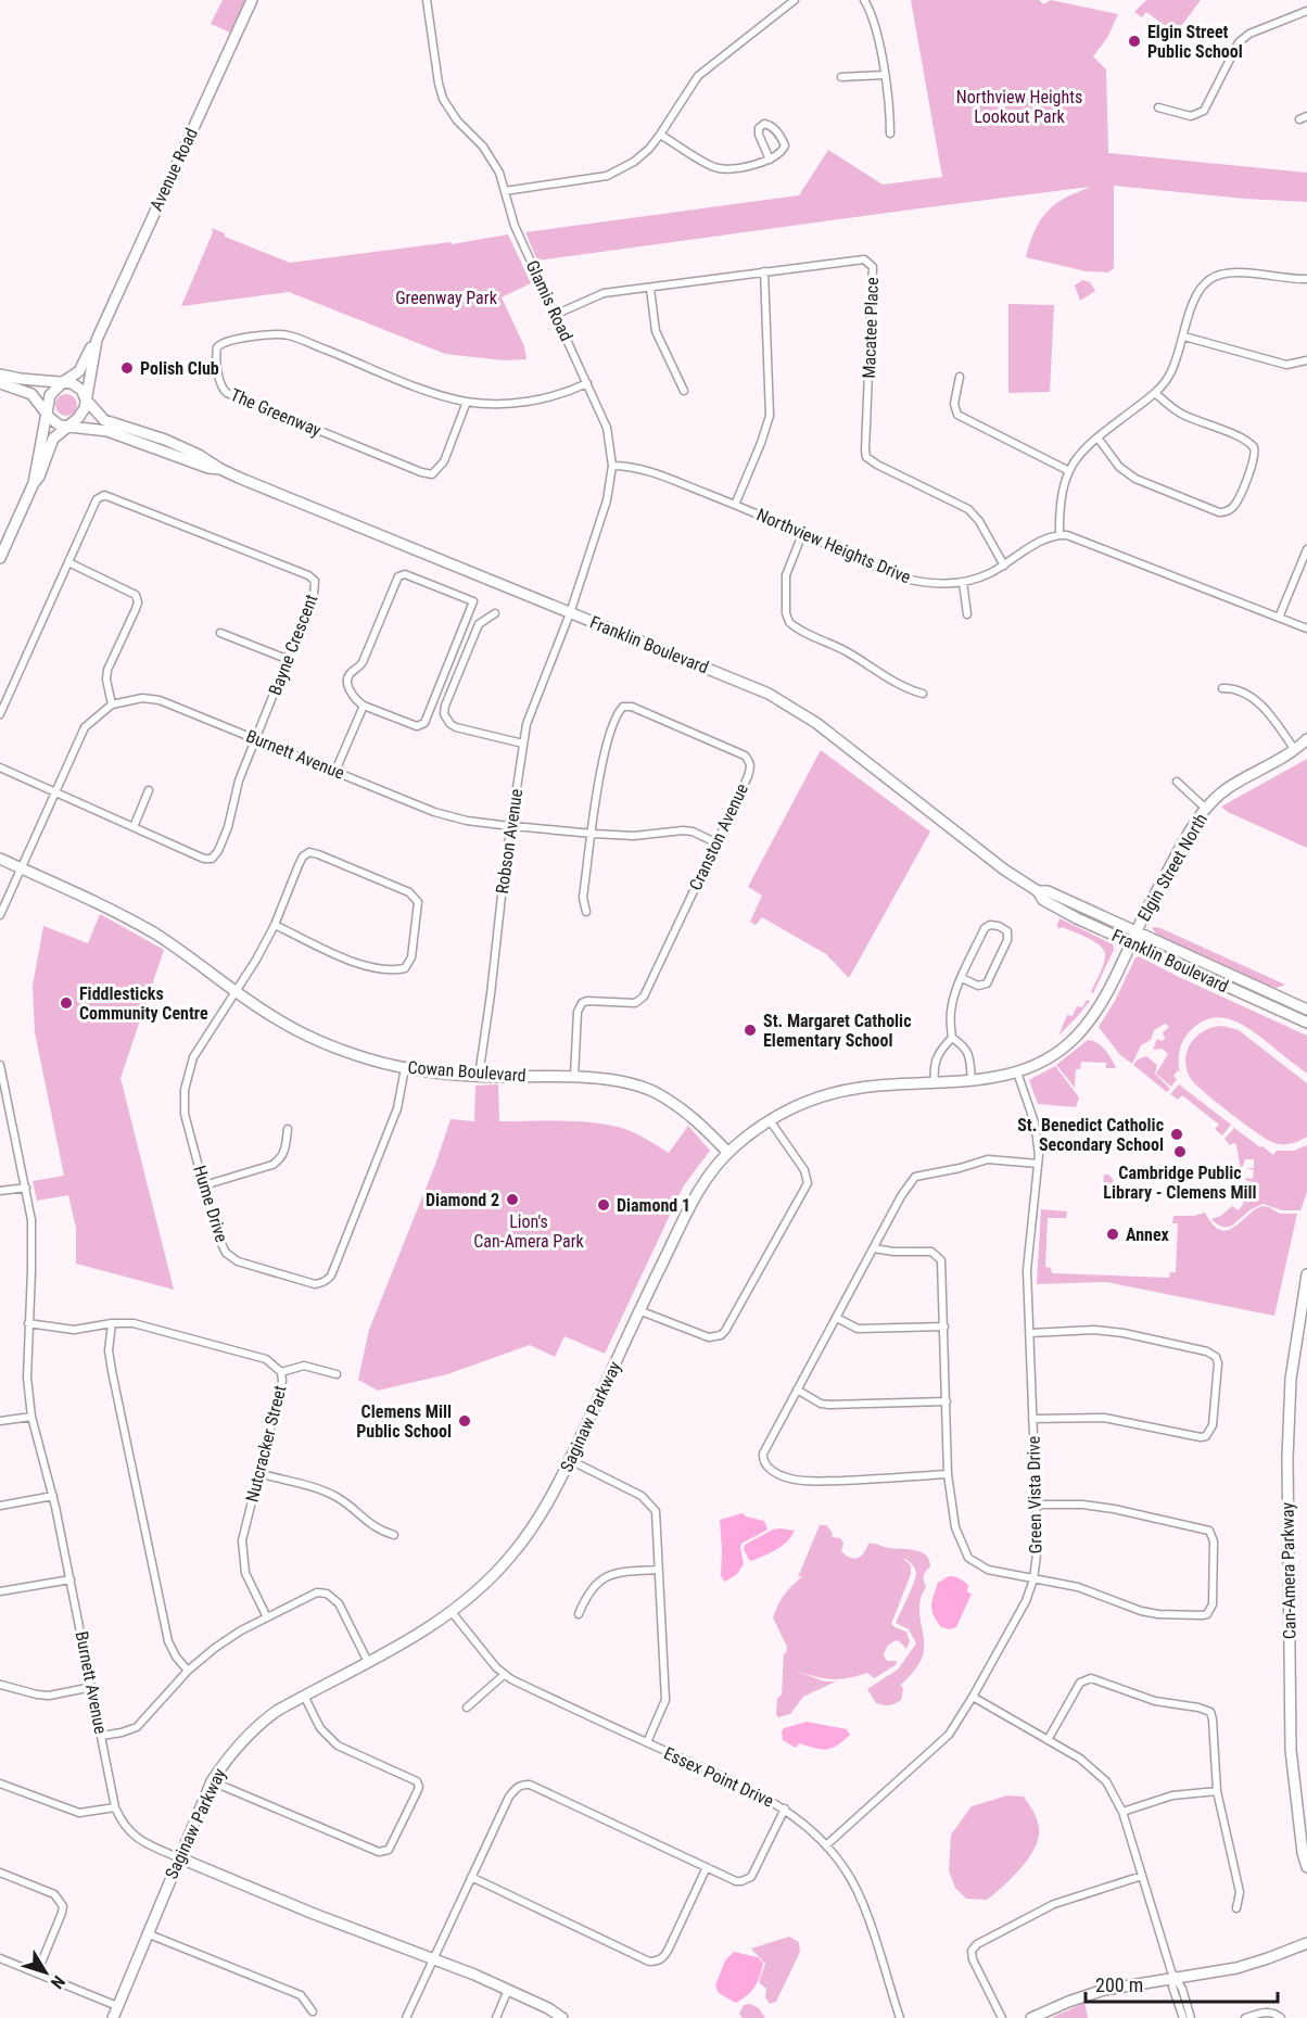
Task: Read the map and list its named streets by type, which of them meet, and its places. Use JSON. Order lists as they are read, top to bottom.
{
  "streets": {
    "street": [
      "Avenue Road",
      "Glamis Road",
      "Macatee Place",
      "The Greenway",
      "Northview Heights Drive",
      "Bayne Crescent",
      "Franklin Boulevard",
      "Burnett Avenue",
      "Cranston Avenue",
      "Robson Avenue",
      "Elgin Street North",
      "Cowan Boulevard",
      "Hume Drive",
      "Saginaw Parkway",
      "Nutcracker Street",
      "Green Vista Drive",
      "Can-Amera Parkway",
      "Essex Point Drive"
    ]
  },
  "crossings": [
    ["Avenue Road", "Franklin Boulevard"],
    ["Glamis Road", "Macatee Place"],
    ["Glamis Road", "The Greenway"],
    ["Glamis Road", "Northview Heights Drive"],
    ["Glamis Road", "Franklin Boulevard"],
    ["Glamis Road", "Robson Avenue"],
    ["Macatee Place", "Northview Heights Drive"],
    ["Bayne Crescent", "Burnett Avenue"],
    ["Franklin Boulevard", "Robson Avenue"],
    ["Franklin Boulevard", "Elgin Street North"],
    ["Franklin Boulevard", "Saginaw Parkway"],
    ["Burnett Avenue", "Cranston Avenue"],
    ["Burnett Avenue", "Robson Avenue"],
    ["Burnett Avenue", "Cowan Boulevard"],
    ["Burnett Avenue", "Saginaw Parkway"],
    ["Burnett Avenue", "Nutcracker Street"],
    ["Cranston Avenue", "Cowan Boulevard"],
    ["Robson Avenue", "Cowan Boulevard"],
    ["Elgin Street North", "Saginaw Parkway"],
    ["Cowan Boulevard", "Hume Drive"],
    ["Cowan Boulevard", "Saginaw Parkway"],
    ["Saginaw Parkway", "Green Vista Drive"],
    ["Saginaw Parkway", "Essex Point Drive"],
    ["Green Vista Drive", "Essex Point Drive"]
  ],
  "parks": ["Northview Heights Lookout Park", "Greenway Park", "Lion's Can-Amera Park"],
  "places": [
    "Elgin Street Public School",
    "Polish Club",
    "Fiddlesticks Community Centre",
    "St. Margaret Catholic Elementary School",
    "St. Benedict Catholic Secondary School",
    "Cambridge Public Library - Clemens Mill",
    "Diamond 2",
    "Diamond 1",
    "Annex",
    "Clemens Mill Public School"
  ],
  "scale_bar": "200 m",
  "north": "bottom right"
}
